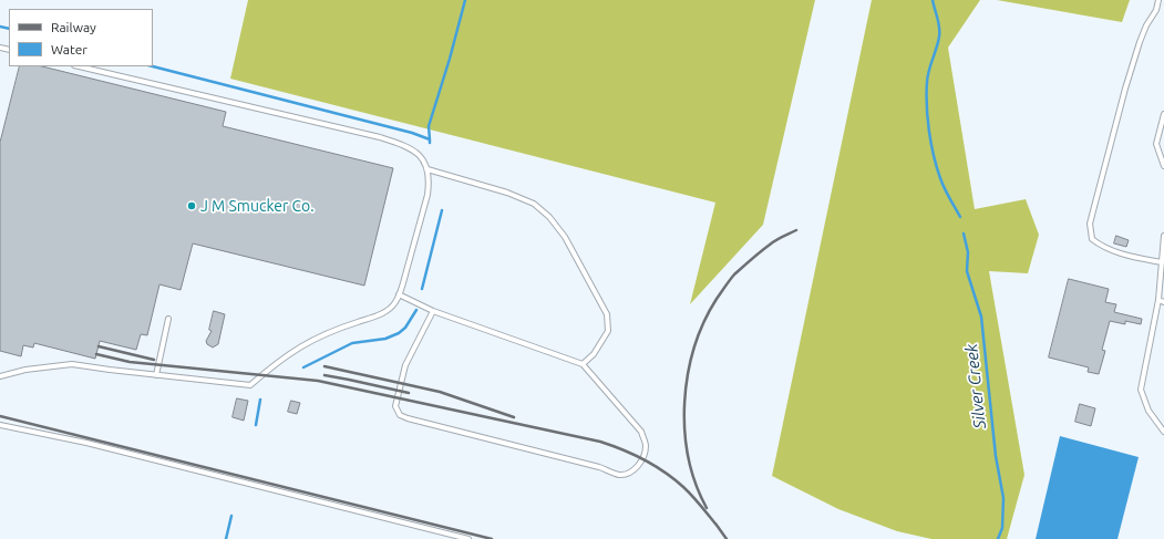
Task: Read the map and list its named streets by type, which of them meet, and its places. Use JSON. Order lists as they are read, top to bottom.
{
  "water": ["Silver Creek"],
  "places": ["J M Smucker Co."],
  "legend": ["Railway", "Water"]
}
